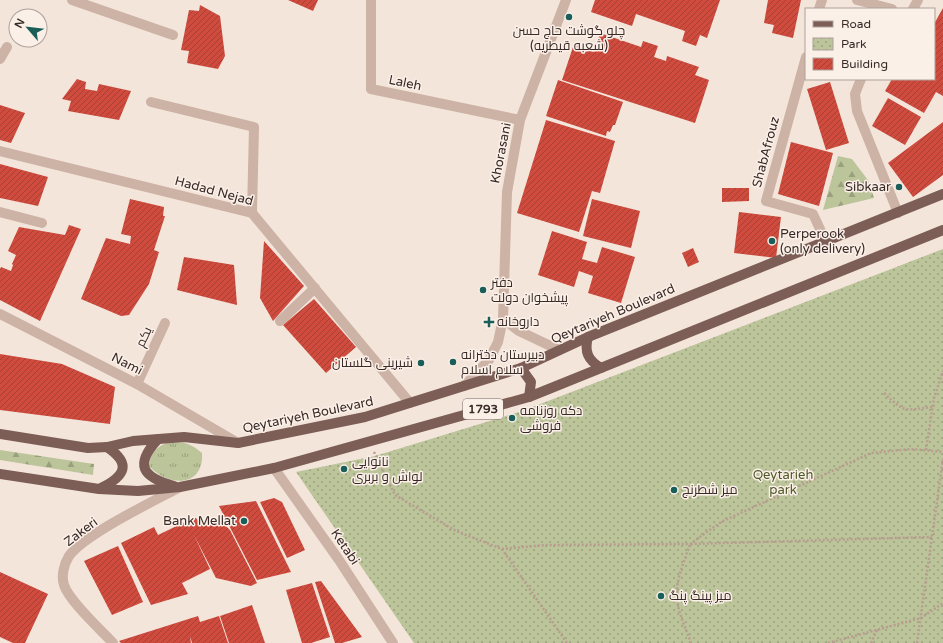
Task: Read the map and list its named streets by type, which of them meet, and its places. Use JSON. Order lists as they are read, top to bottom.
{
  "streets": {
    "main road": ["Qeytariyeh Boulevard", "1793"],
    "street": [
      "Laleh",
      "ShabAfrouz",
      "Khorasani",
      "Hadad Nejad",
      "یکم",
      "Nami",
      "Zakeri",
      "Ketabi"
    ]
  },
  "crossings": [
    ["Laleh", "Khorasani"],
    ["ShabAfrouz", "Qeytariyeh Boulevard"],
    ["Khorasani", "Qeytariyeh Boulevard"],
    ["Hadad Nejad", "Qeytariyeh Boulevard"],
    ["Qeytariyeh Boulevard", "Nami"],
    ["یکم", "Nami"],
    ["1793", "Zakeri"],
    ["1793", "Ketabi"]
  ],
  "parks": ["Qeytarieh park"],
  "places": {
    "other": [
      "چلو گوشت حاج حسن (شعبه قیطریه)",
      "Sibkaar",
      "Perperook (only delivery)",
      "دفتر پیشخوان دولت",
      "دبیرستان دخترانه سلام اسلام",
      "شیرینی گلستان",
      "دکه روزنامه فروشی",
      "نانوایی لواش و بربری",
      "میز شطرنج",
      "Bank Mellat",
      "میز پینگ پنگ"
    ],
    "health": ["داروخانه"]
  },
  "legend": ["Road", "Park", "Building"],
  "north": "top left"
}
